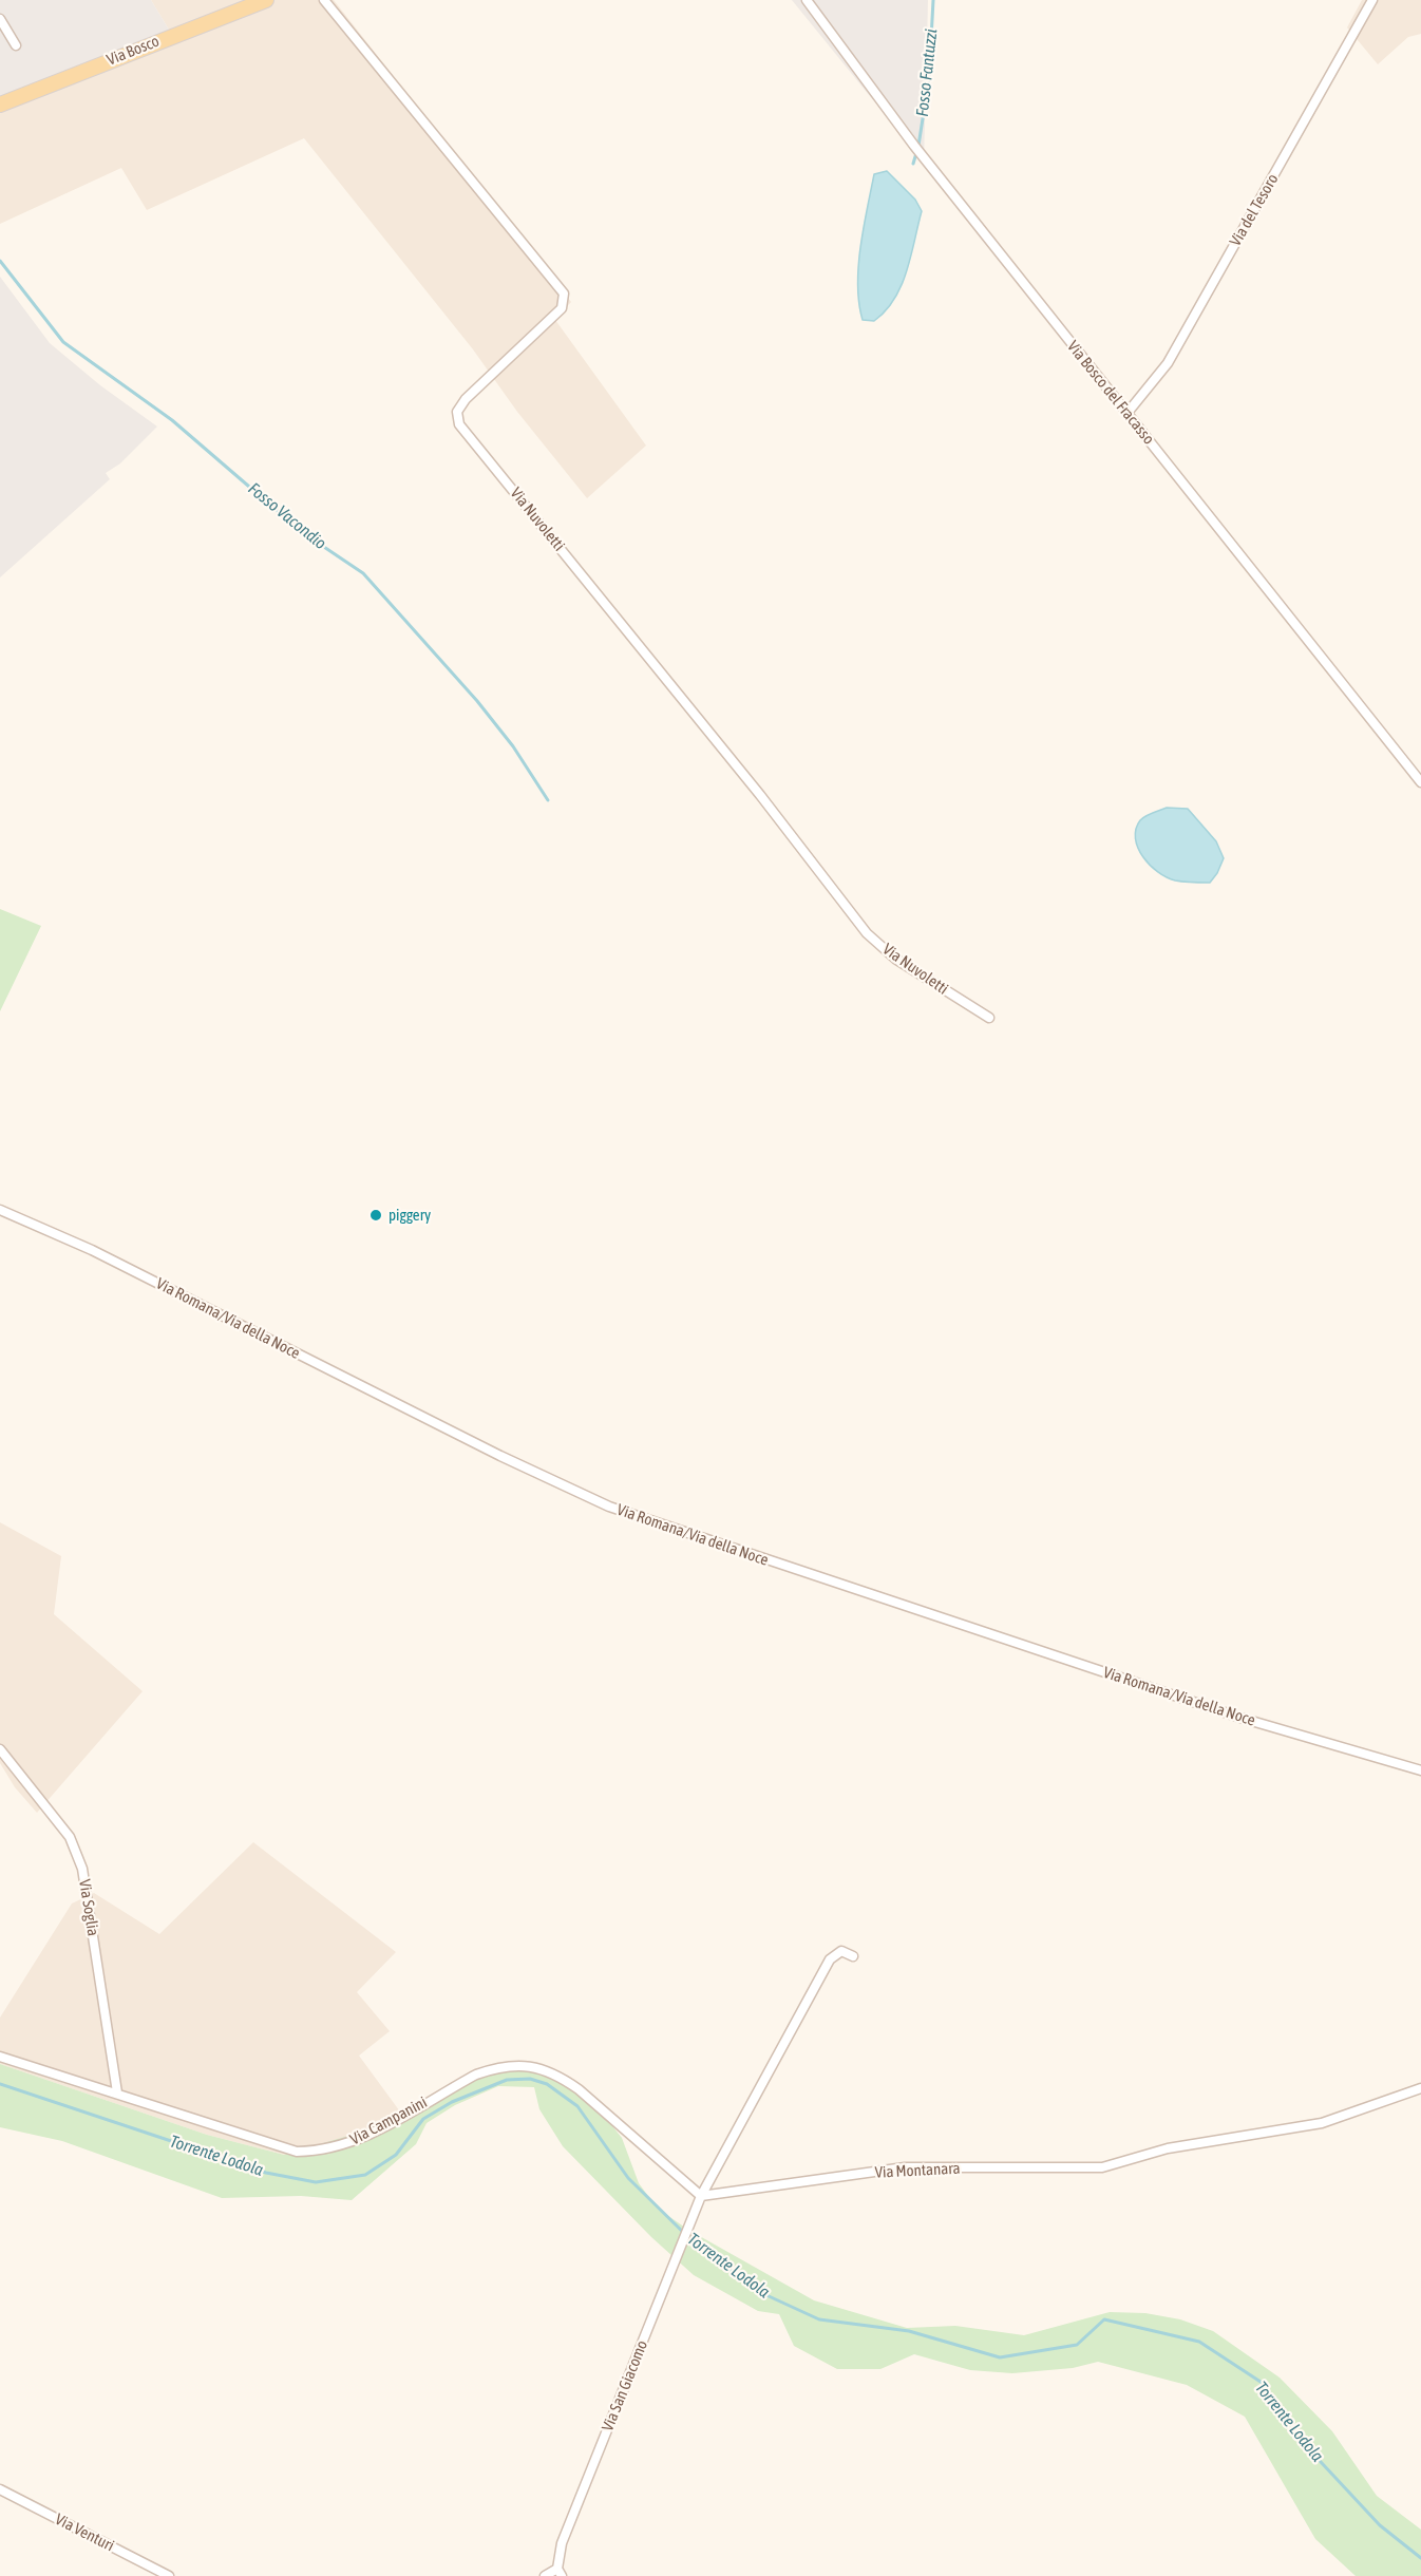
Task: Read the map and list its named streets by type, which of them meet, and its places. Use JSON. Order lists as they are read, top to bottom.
{
  "streets": {
    "main road": ["Via Bosco"],
    "street": [
      "Via del Tesoro",
      "Via Bosco del Fracasso",
      "Via Nuvoletti",
      "Via Romana/Via della Noce",
      "Via Soglia",
      "Via Campanini",
      "Via Montanara",
      "Via San Giacomo",
      "Via Venturi"
    ]
  },
  "crossings": [
    ["Via del Tesoro", "Via Bosco del Fracasso"],
    ["Via Soglia", "Via Campanini"],
    ["Via Campanini", "Via Montanara"],
    ["Via Campanini", "Via San Giacomo"],
    ["Via Montanara", "Via San Giacomo"]
  ],
  "water": ["Fosso Fantuzzi", "Fosso Vacondio", "Torrente Lodola"],
  "places": ["piggery"]
}
